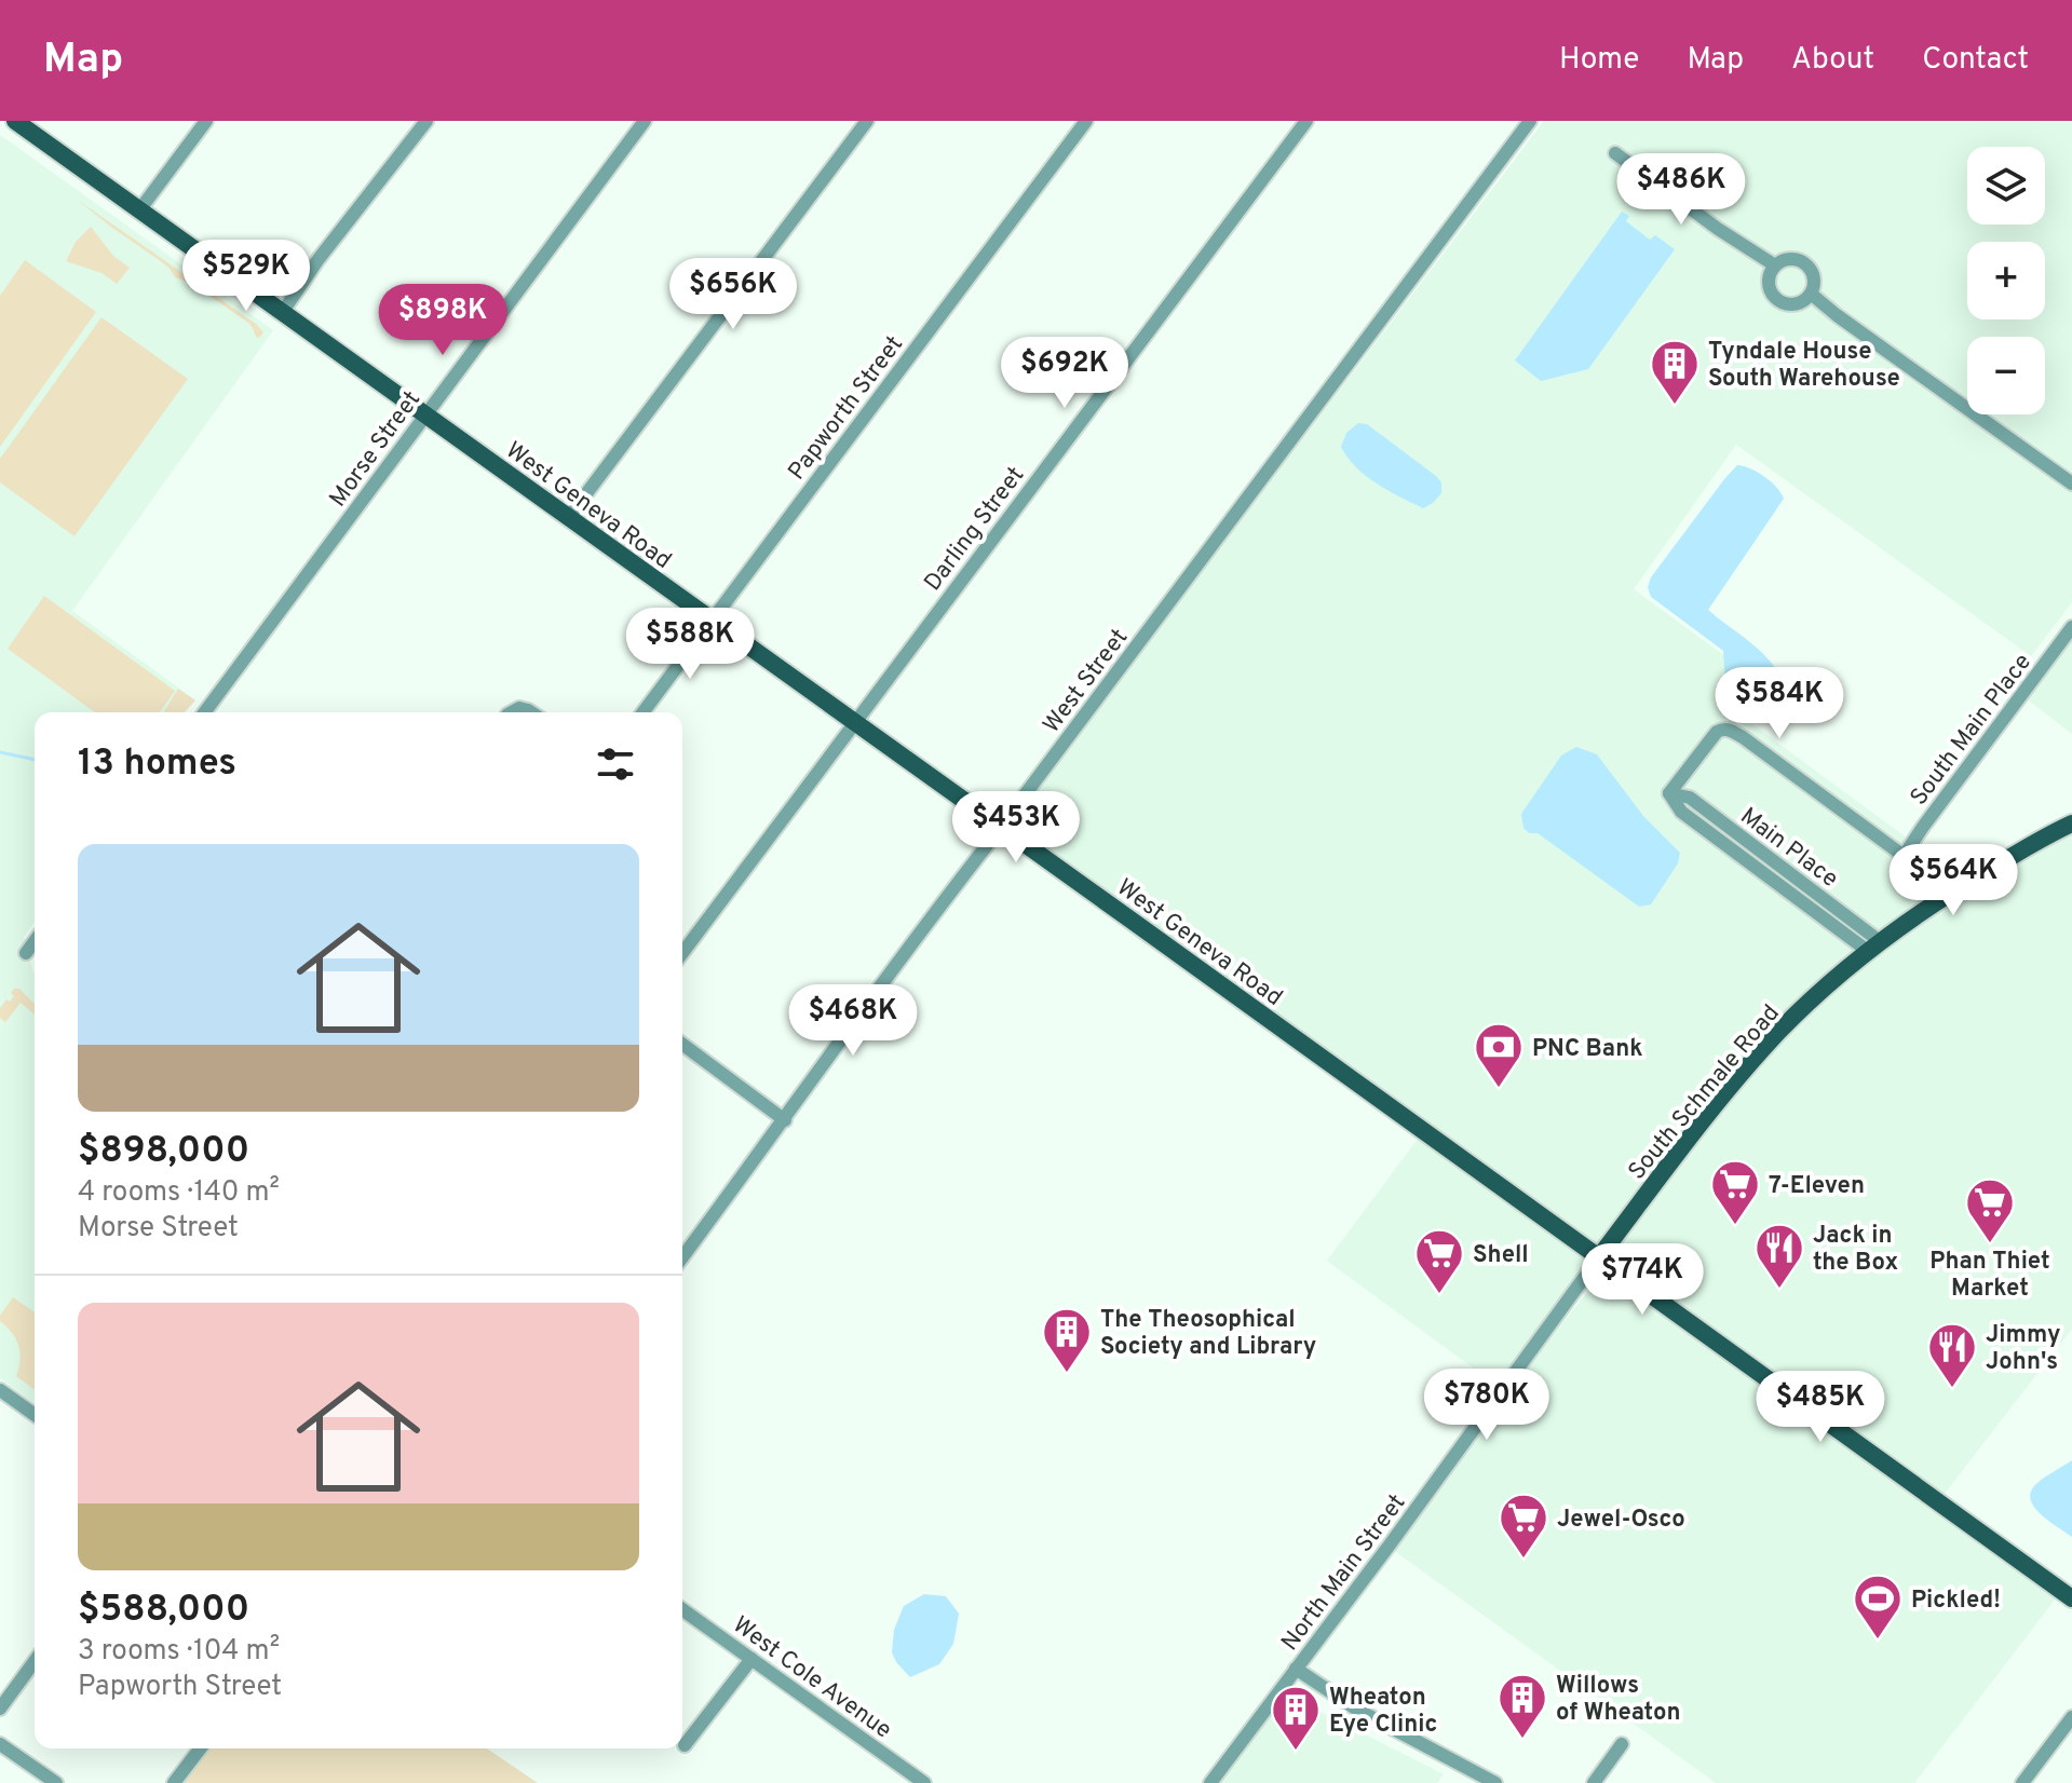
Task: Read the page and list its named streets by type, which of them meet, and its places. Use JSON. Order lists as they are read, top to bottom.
{
  "streets": {
    "main road": ["West Geneva Road", "South Schmale Road"],
    "street": [
      "Papworth Street",
      "Morse Street",
      "Darling Street",
      "West Street",
      "South Main Place",
      "Main Place",
      "North Main Street",
      "West Cole Avenue"
    ]
  },
  "crossings": [
    ["Papworth Street", "West Geneva Road"],
    ["Morse Street", "West Geneva Road"],
    ["West Geneva Road", "Darling Street"],
    ["West Geneva Road", "West Street"],
    ["West Geneva Road", "South Schmale Road"],
    ["West Geneva Road", "North Main Street"],
    ["South Main Place", "Main Place"],
    ["Main Place", "South Schmale Road"],
    ["South Schmale Road", "North Main Street"]
  ],
  "places": {
    "building": [
      "Tyndale House South Warehouse",
      "The Theosophical Society and Library",
      "Willows of Wheaton",
      "Wheaton Eye Clinic"
    ],
    "bank": ["PNC Bank"],
    "supermarket": [
      "7-Eleven",
      "Phan Thiet Market",
      "Shell",
      "Jewel-Osco"
    ],
    "restaurant": ["Jack in the Box", "Jimmy John's"],
    "sports": ["Pickled!"]
  },
  "page": {
    "header": "Map",
    "nav": [
      "Home",
      "Map",
      "About",
      "Contact"
    ],
    "map_buttons": ["+", "−"],
    "price": [
      "$486K",
      "$529K",
      "$656K",
      "$898K",
      "$692K",
      "$588K",
      "$584K",
      "$453K",
      "$564K",
      "$468K",
      "$774K",
      "$780K",
      "$485K"
    ],
    "heading": "13 homes",
    "list": [
      {
        "name": "$898,000",
        "note": "4 rooms · 140 m² · Morse Street"
      },
      {
        "name": "$588,000",
        "note": "3 rooms · 104 m² · Papworth Street"
      }
    ]
  }
}
